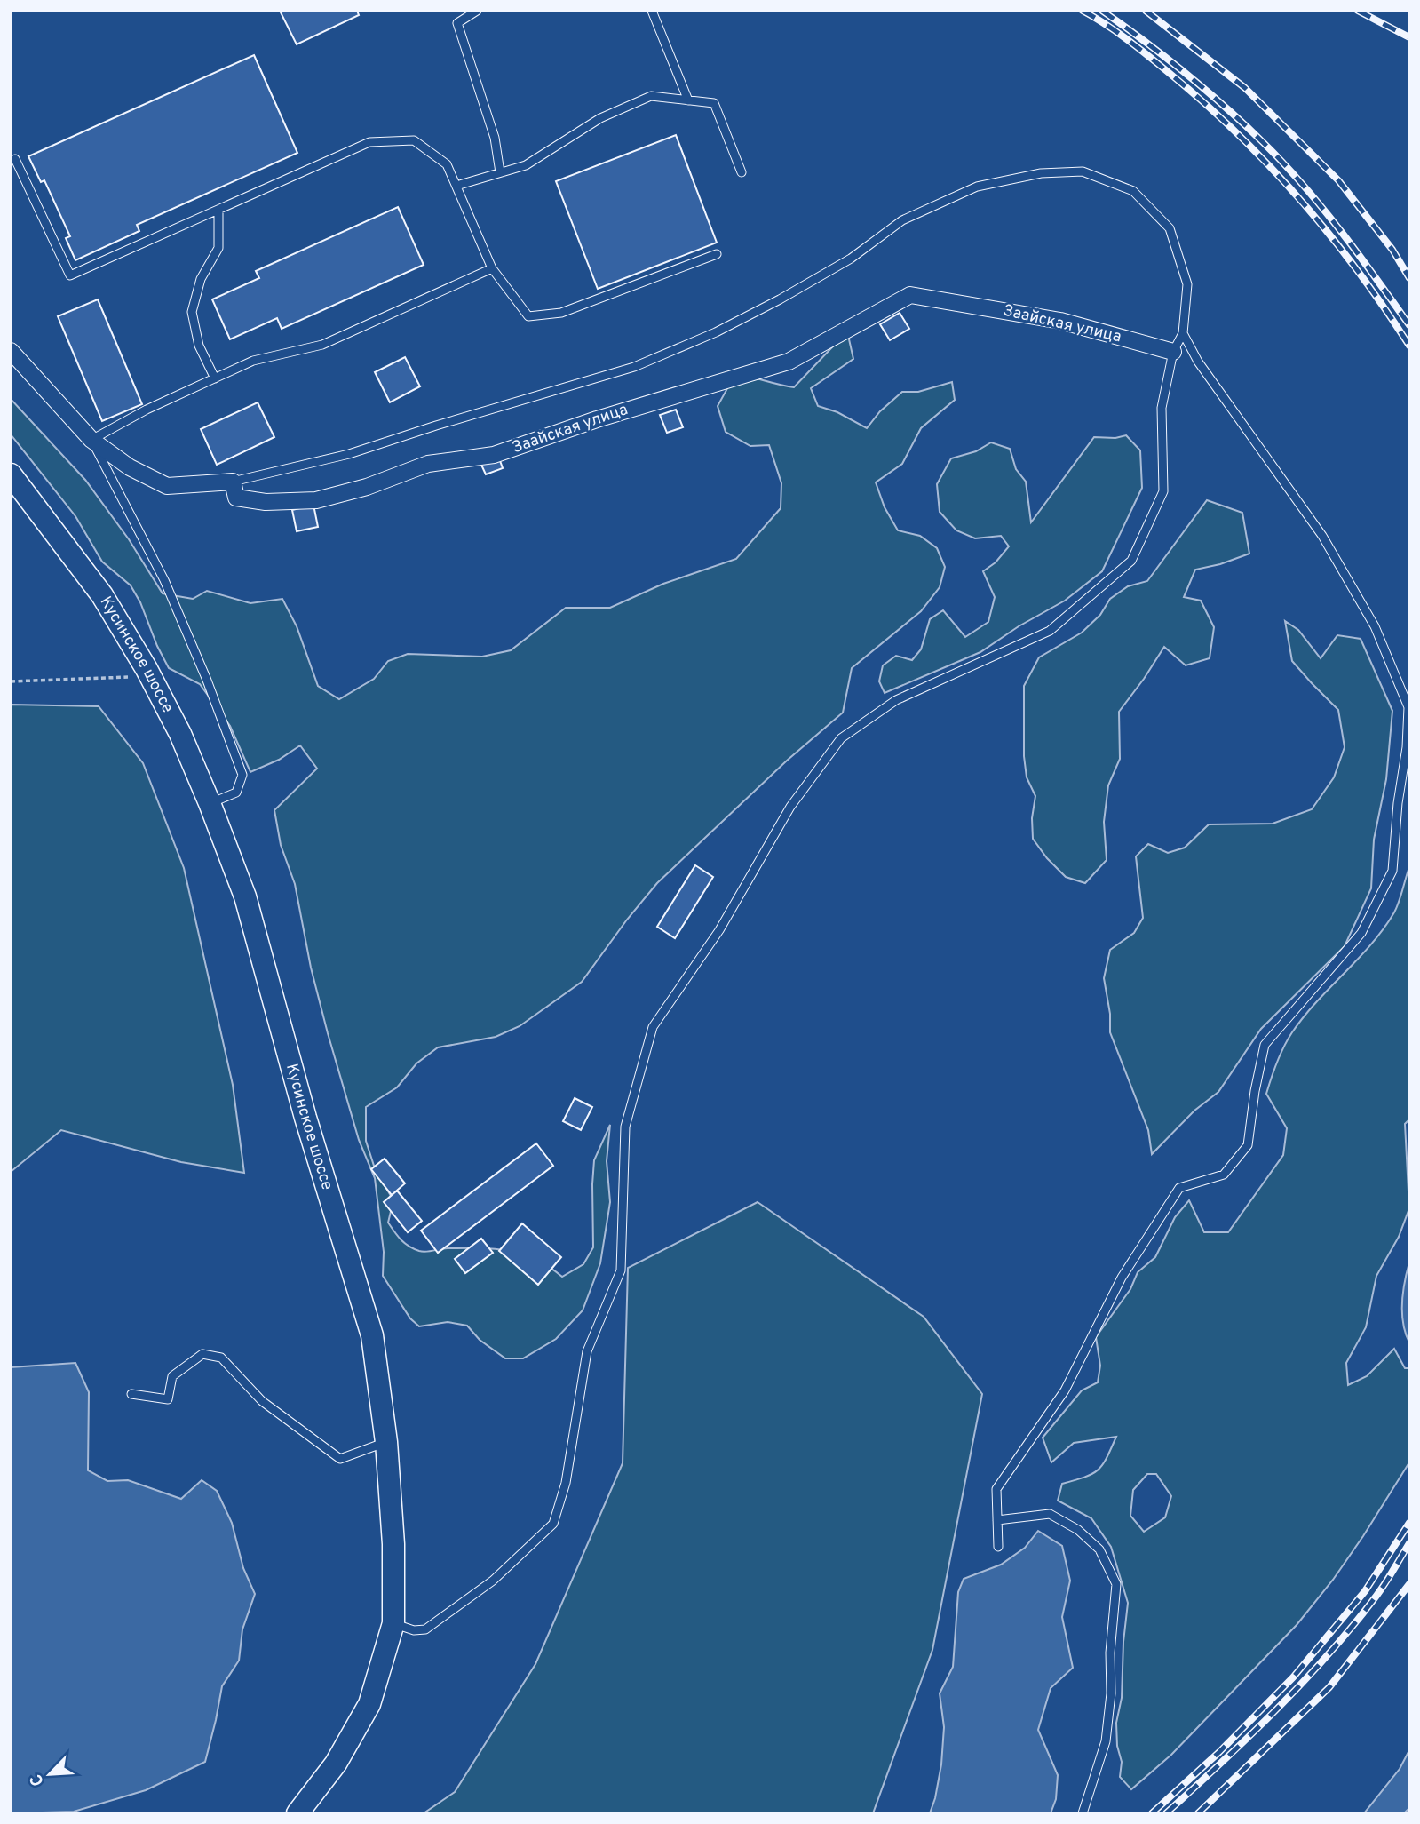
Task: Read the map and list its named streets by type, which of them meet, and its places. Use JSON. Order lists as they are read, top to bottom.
{
  "streets": {
    "main road": ["Кусинское шоссе"],
    "street": ["Заайская улица"]
  },
  "north": "bottom left"
}
